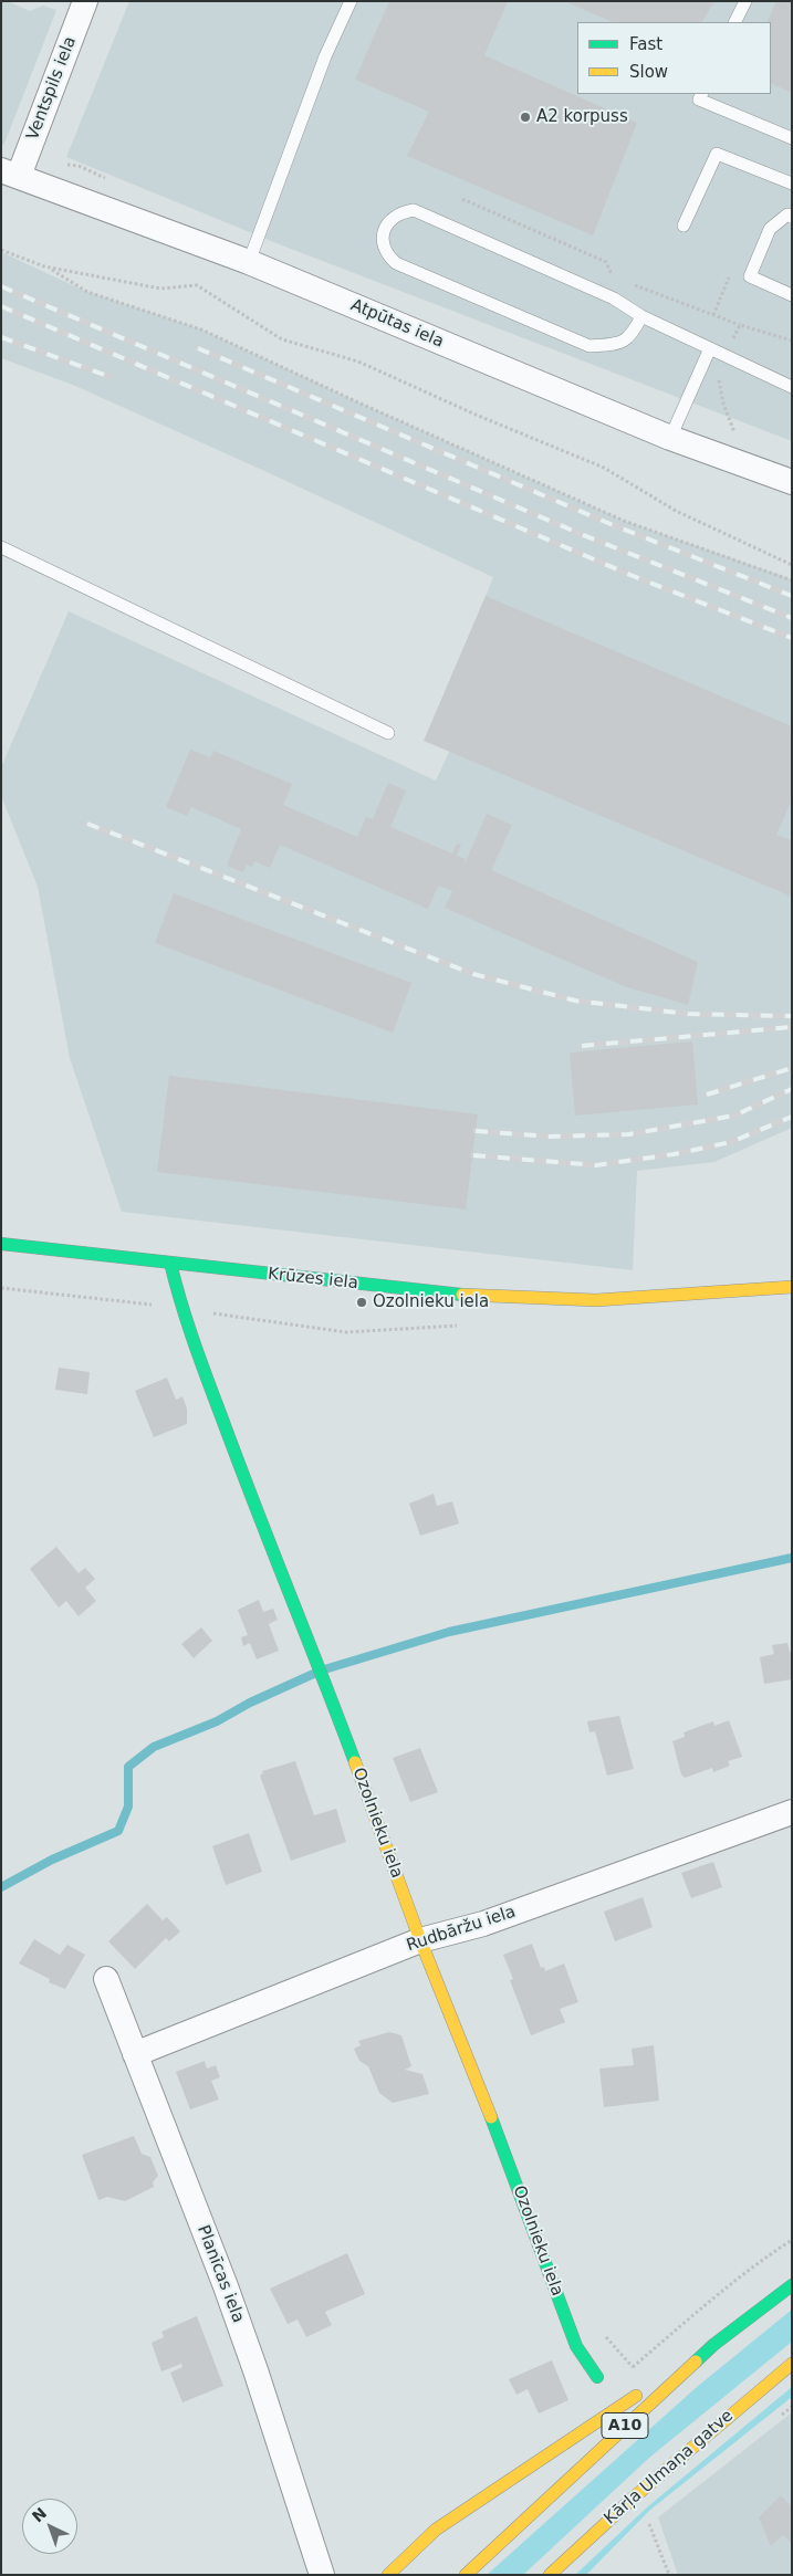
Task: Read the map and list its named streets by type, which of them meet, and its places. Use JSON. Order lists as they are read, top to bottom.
{
  "streets": {
    "main road": [
      "Krūzes iela",
      "Ozolnieku iela",
      "A10",
      "Kārļa Ulmaņa gatve"
    ],
    "street": [
      "Ventspils iela",
      "Atpūtas iela",
      "Rudbāržu iela",
      "Planīcas iela"
    ]
  },
  "crossings": [
    ["Ventspils iela", "Atpūtas iela"],
    ["Krūzes iela", "Ozolnieku iela"],
    ["Ozolnieku iela", "Rudbāržu iela"],
    ["Rudbāržu iela", "Planīcas iela"]
  ],
  "places": ["A2 korpuss", "Ozolnieku iela"],
  "legend": ["Fast", "Slow"],
  "north": "top left"
}
